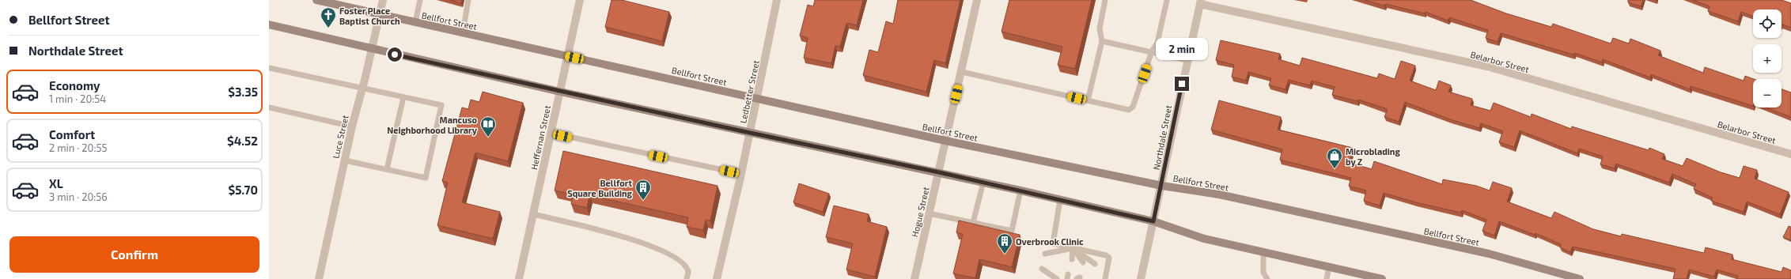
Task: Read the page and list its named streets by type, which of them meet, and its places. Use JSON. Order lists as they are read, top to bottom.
{
  "streets": {
    "main road": ["Bellfort Street"],
    "street": [
      "Belarbor Street",
      "Ledbetter Street",
      "Luce Street",
      "Heffernan Street",
      "Northdale Street",
      "Hogue Street"
    ]
  },
  "crossings": [
    ["Bellfort Street", "Ledbetter Street"],
    ["Bellfort Street", "Luce Street"],
    ["Bellfort Street", "Heffernan Street"],
    ["Bellfort Street", "Northdale Street"],
    ["Bellfort Street", "Hogue Street"],
    ["Belarbor Street", "Northdale Street"]
  ],
  "places": {
    "church": ["Foster Place Baptist Church"],
    "library": ["Mancuso Neighborhood Library"],
    "shop": ["Microblading by Z"],
    "building": ["Bellfort Square Building", "Overbrook Clinic"]
  },
  "page": {
    "banner": ["Bellfort Street", "Northdale Street"],
    "map_buttons": ["+", "−"],
    "bubble": "2 min",
    "list": [
      {
        "name": "Economy",
        "note": "1 min · 20:54",
        "value": "$3.35"
      },
      {
        "name": "Comfort",
        "note": "2 min · 20:55",
        "value": "$4.52"
      },
      {
        "name": "XL",
        "note": "3 min · 20:56",
        "value": "$5.70"
      }
    ],
    "buttons": "Confirm"
  }
}
